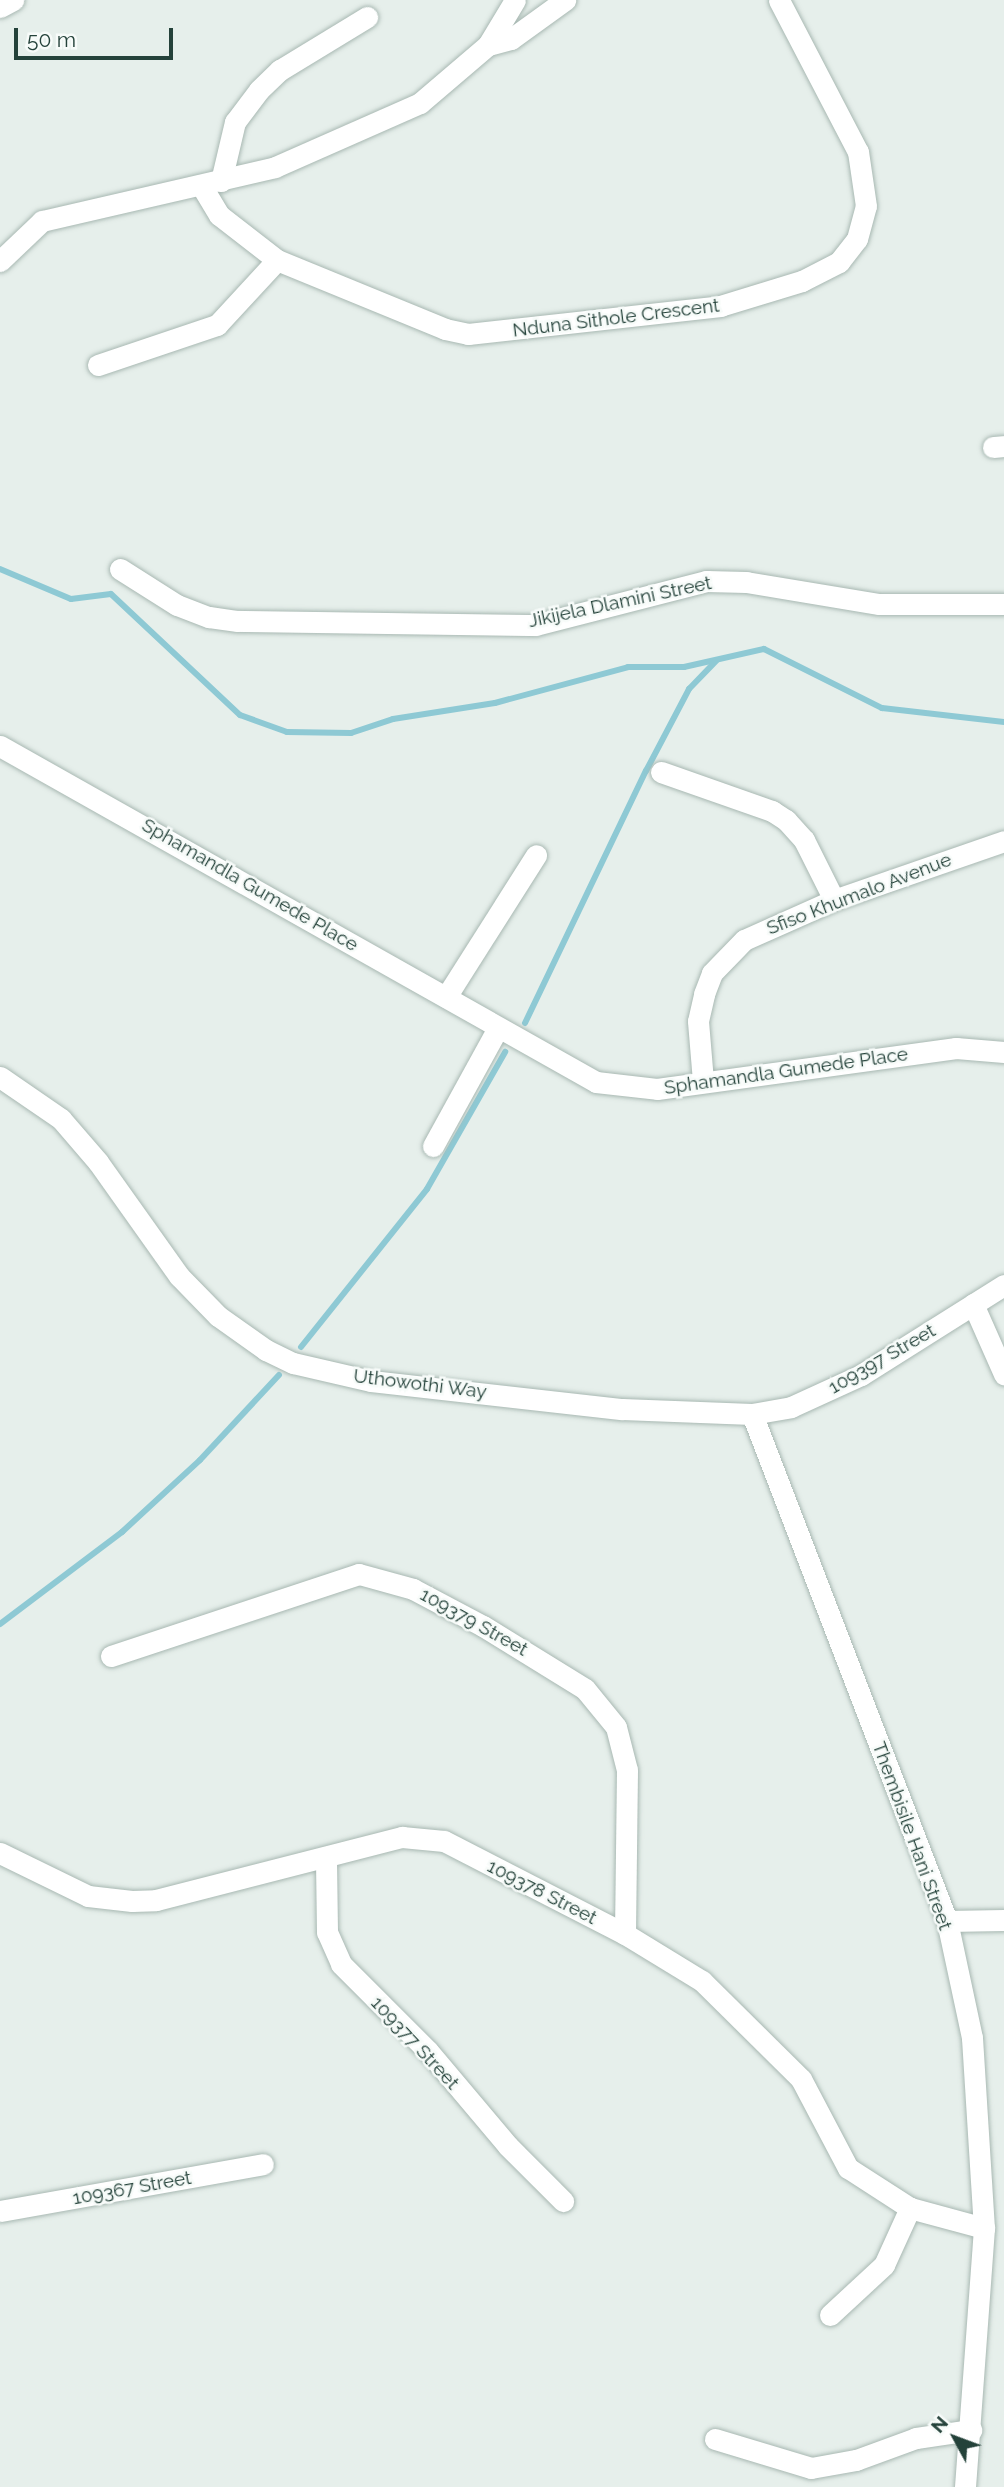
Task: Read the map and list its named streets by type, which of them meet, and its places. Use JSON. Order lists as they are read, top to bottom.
{
  "streets": {
    "street": [
      "Nduna Sithole Crescent",
      "Jikijela Dlamini Street",
      "Sphamandla Gumede Place",
      "Sfiso Khumalo Avenue",
      "109397 Street",
      "Uthowothi Way",
      "109379 Street",
      "Thembisile Hani Street",
      "109378 Street",
      "109377 Street",
      "109367 Street"
    ]
  },
  "crossings": [
    ["Sphamandla Gumede Place", "Sfiso Khumalo Avenue"],
    ["109397 Street", "Uthowothi Way"],
    ["109397 Street", "Thembisile Hani Street"],
    ["Uthowothi Way", "Thembisile Hani Street"],
    ["109379 Street", "109378 Street"],
    ["Thembisile Hani Street", "109378 Street"],
    ["109378 Street", "109377 Street"]
  ],
  "scale_bar": "50 m",
  "north": "top left"
}
